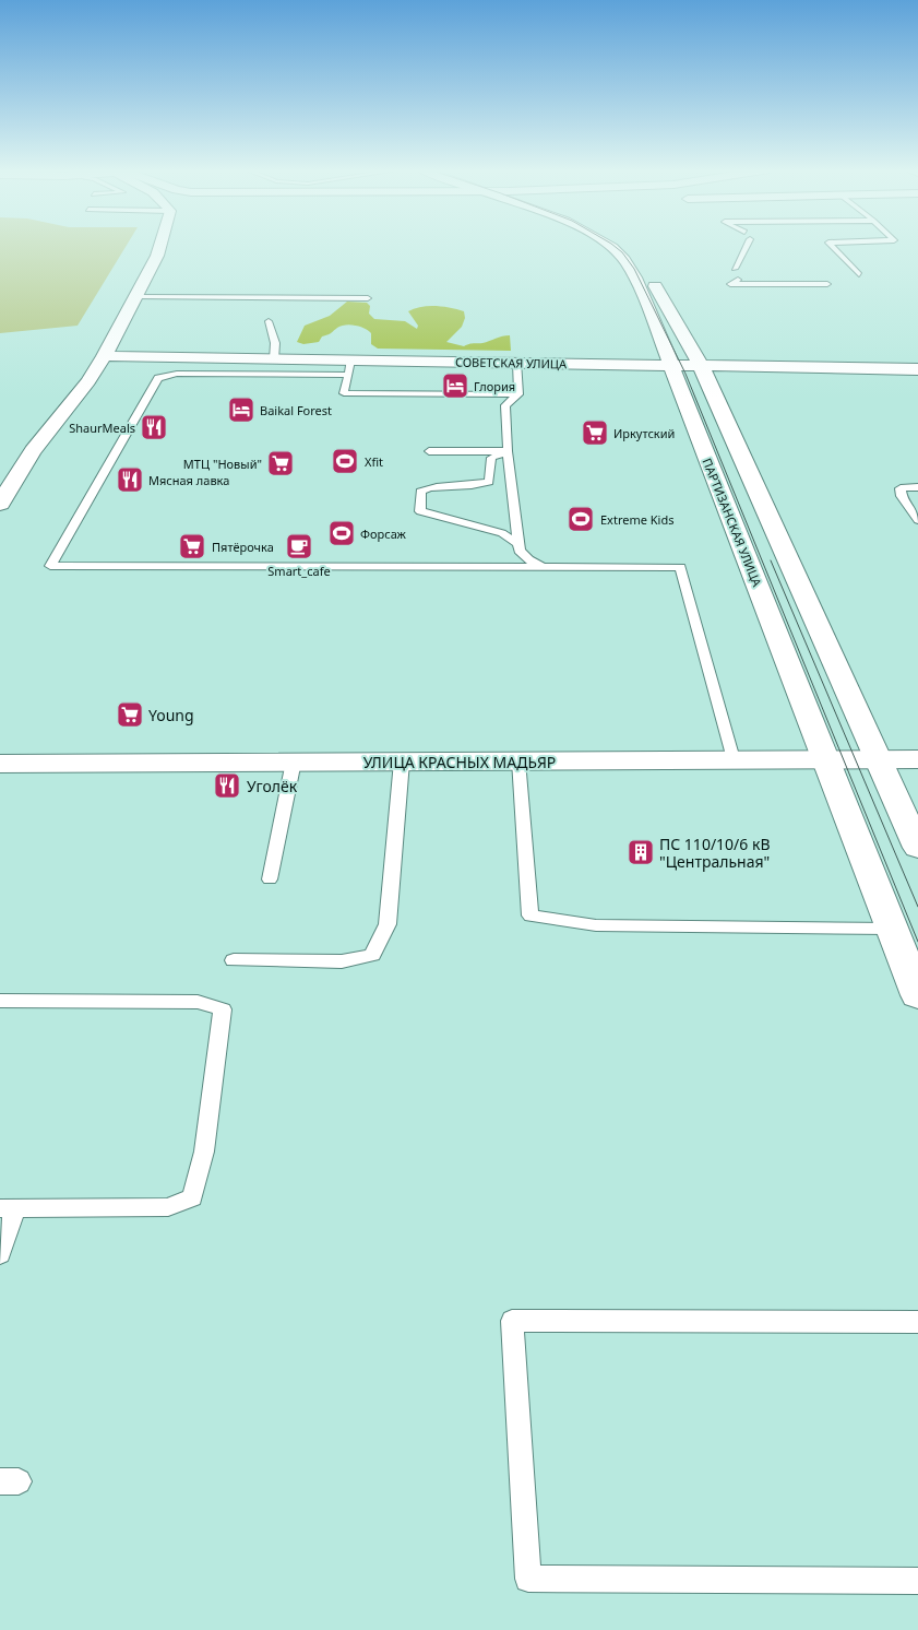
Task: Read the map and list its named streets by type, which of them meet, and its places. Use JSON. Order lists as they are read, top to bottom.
{
  "streets": {
    "street": ["СОВЕТСКАЯ УЛИЦА", "ПАРТИЗАНСКАЯ УЛИЦА", "УЛИЦА КРАСНЫХ МАДЬЯР"]
  },
  "crossings": [
    ["СОВЕТСКАЯ УЛИЦА", "ПАРТИЗАНСКАЯ УЛИЦА"],
    ["ПАРТИЗАНСКАЯ УЛИЦА", "УЛИЦА КРАСНЫХ МАДЬЯР"]
  ],
  "places": {
    "hotel": ["Глория", "Baikal Forest"],
    "restaurant": ["ShaurMeals", "Мясная лавка", "Уголёк"],
    "supermarket": [
      "Иркутский",
      "МТЦ \"Новый\"",
      "Пятёрочка",
      "Young"
    ],
    "sports": ["Xfit", "Extreme Kids", "Форсаж"],
    "cafe": ["Smart_cafe"],
    "building": ["ПС 110/10/6 кВ \"Центральная\""]
  }
}
